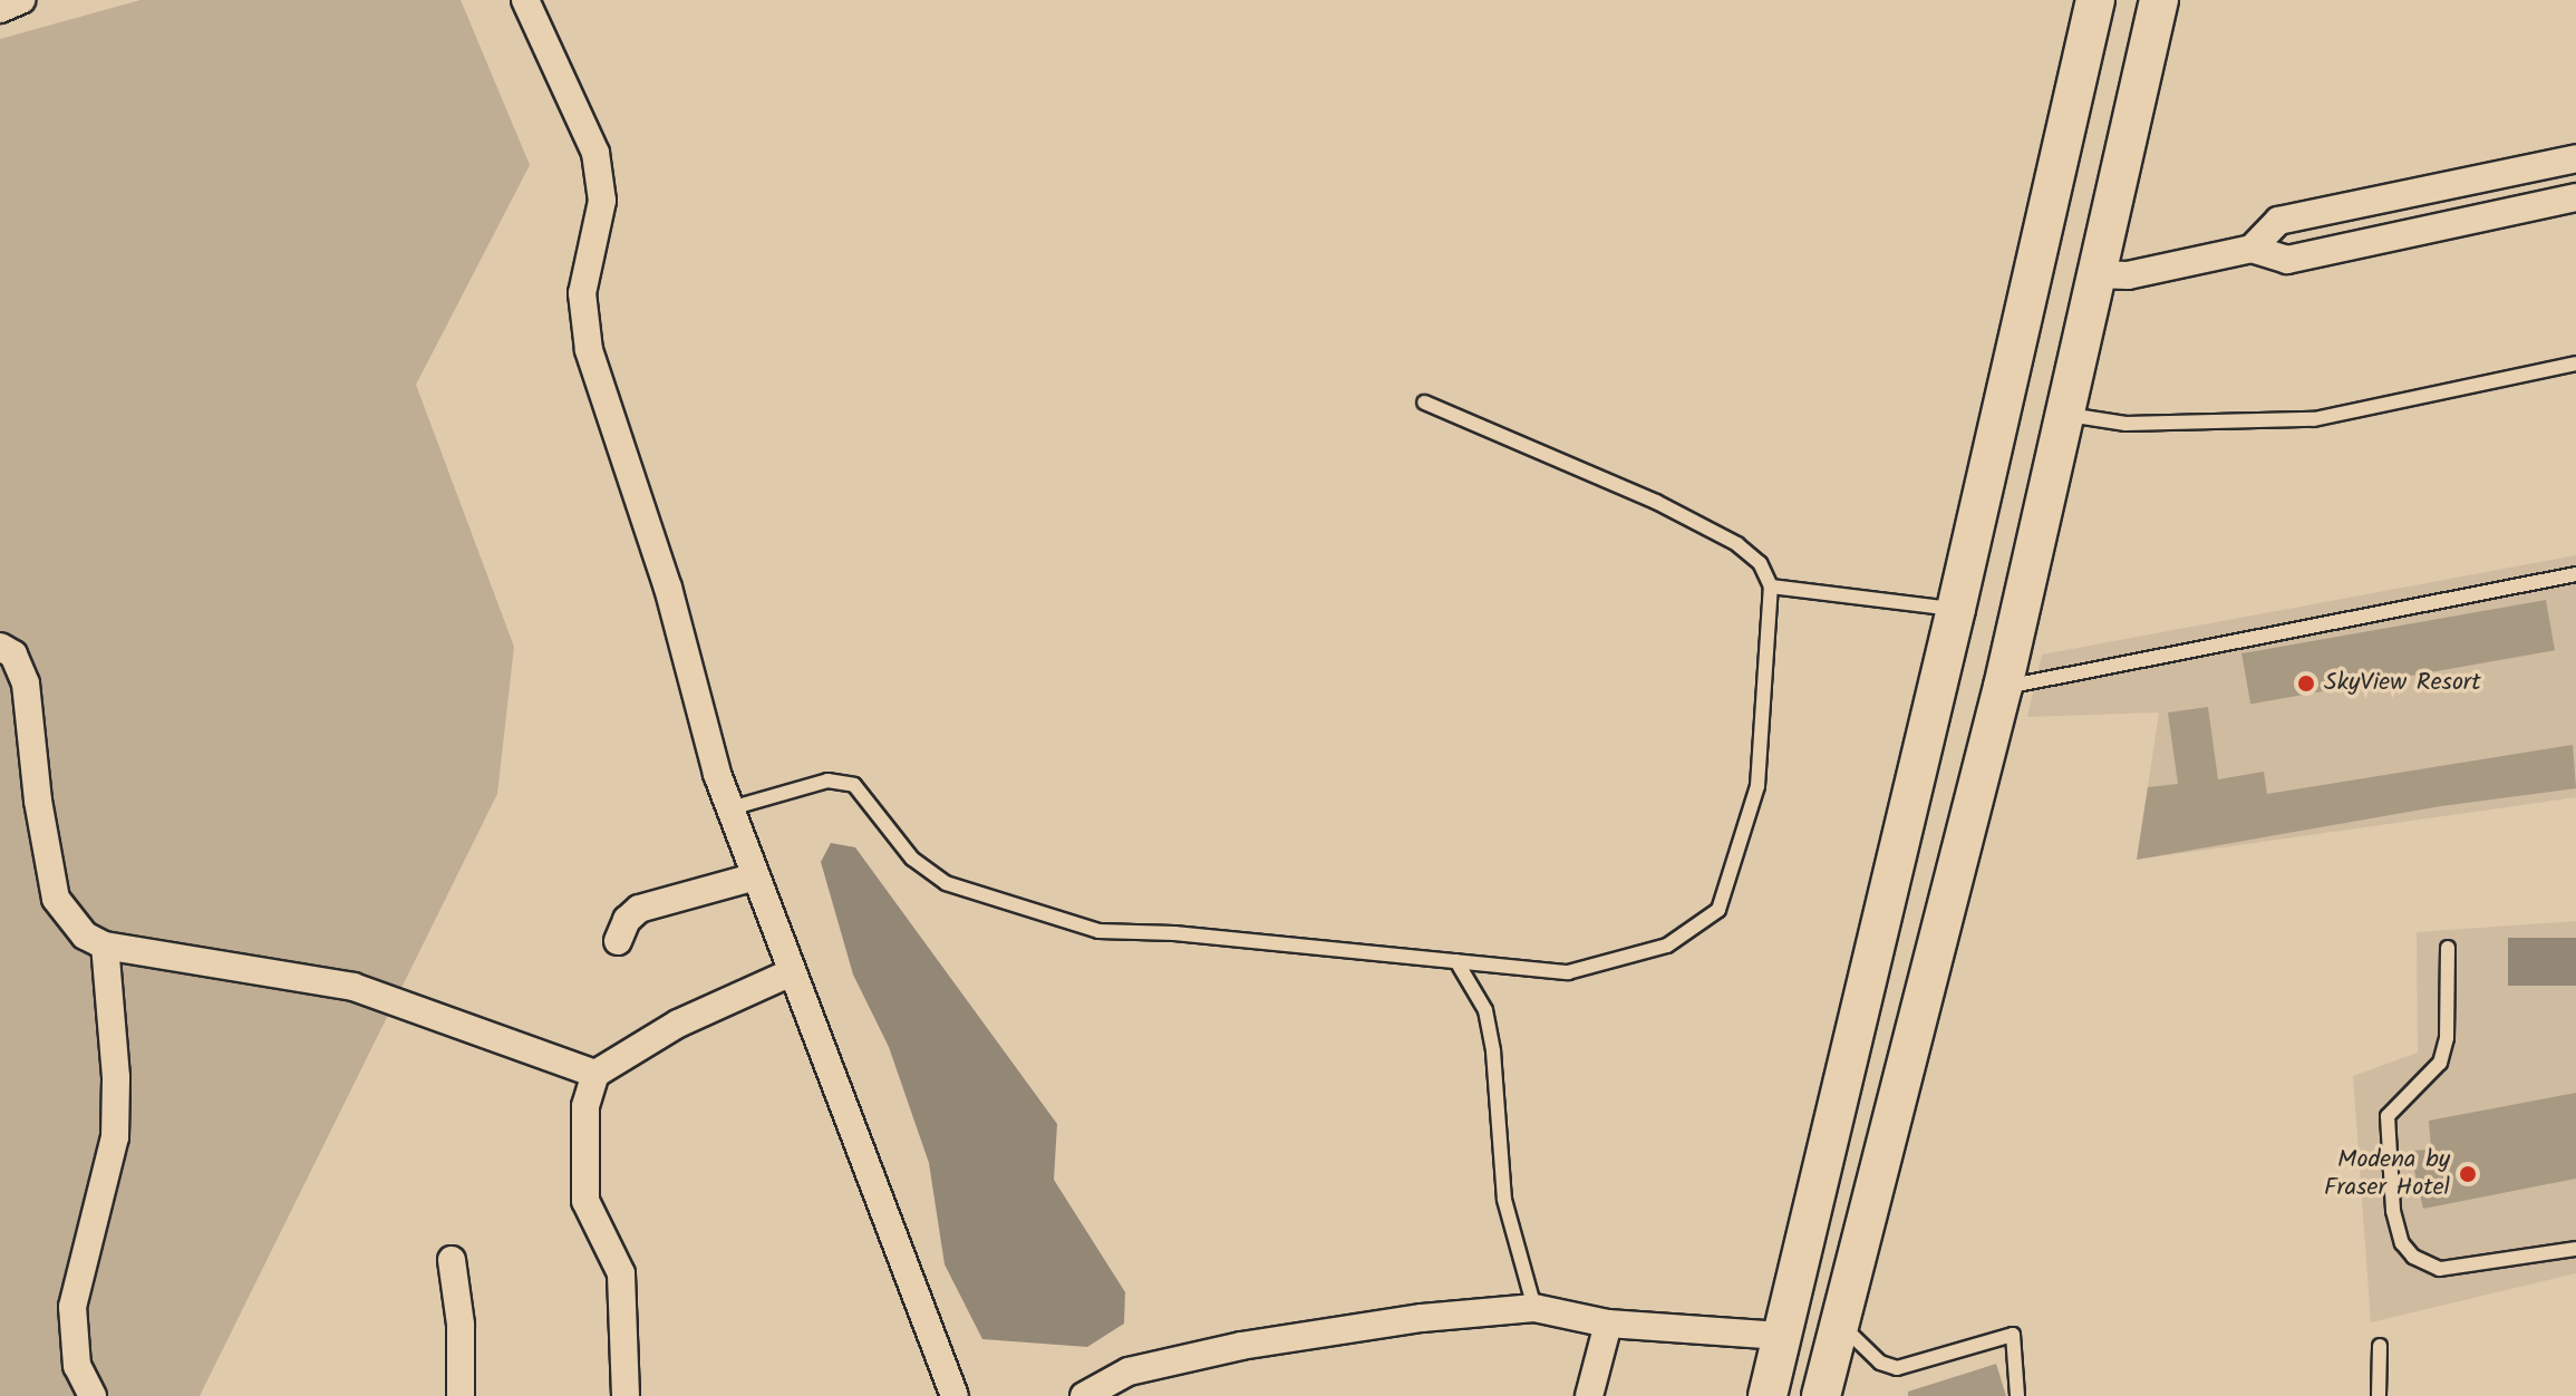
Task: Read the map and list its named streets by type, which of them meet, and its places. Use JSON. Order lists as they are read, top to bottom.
{
  "places": ["SkyView Resort", "Modena by Fraser Hotel"]
}
